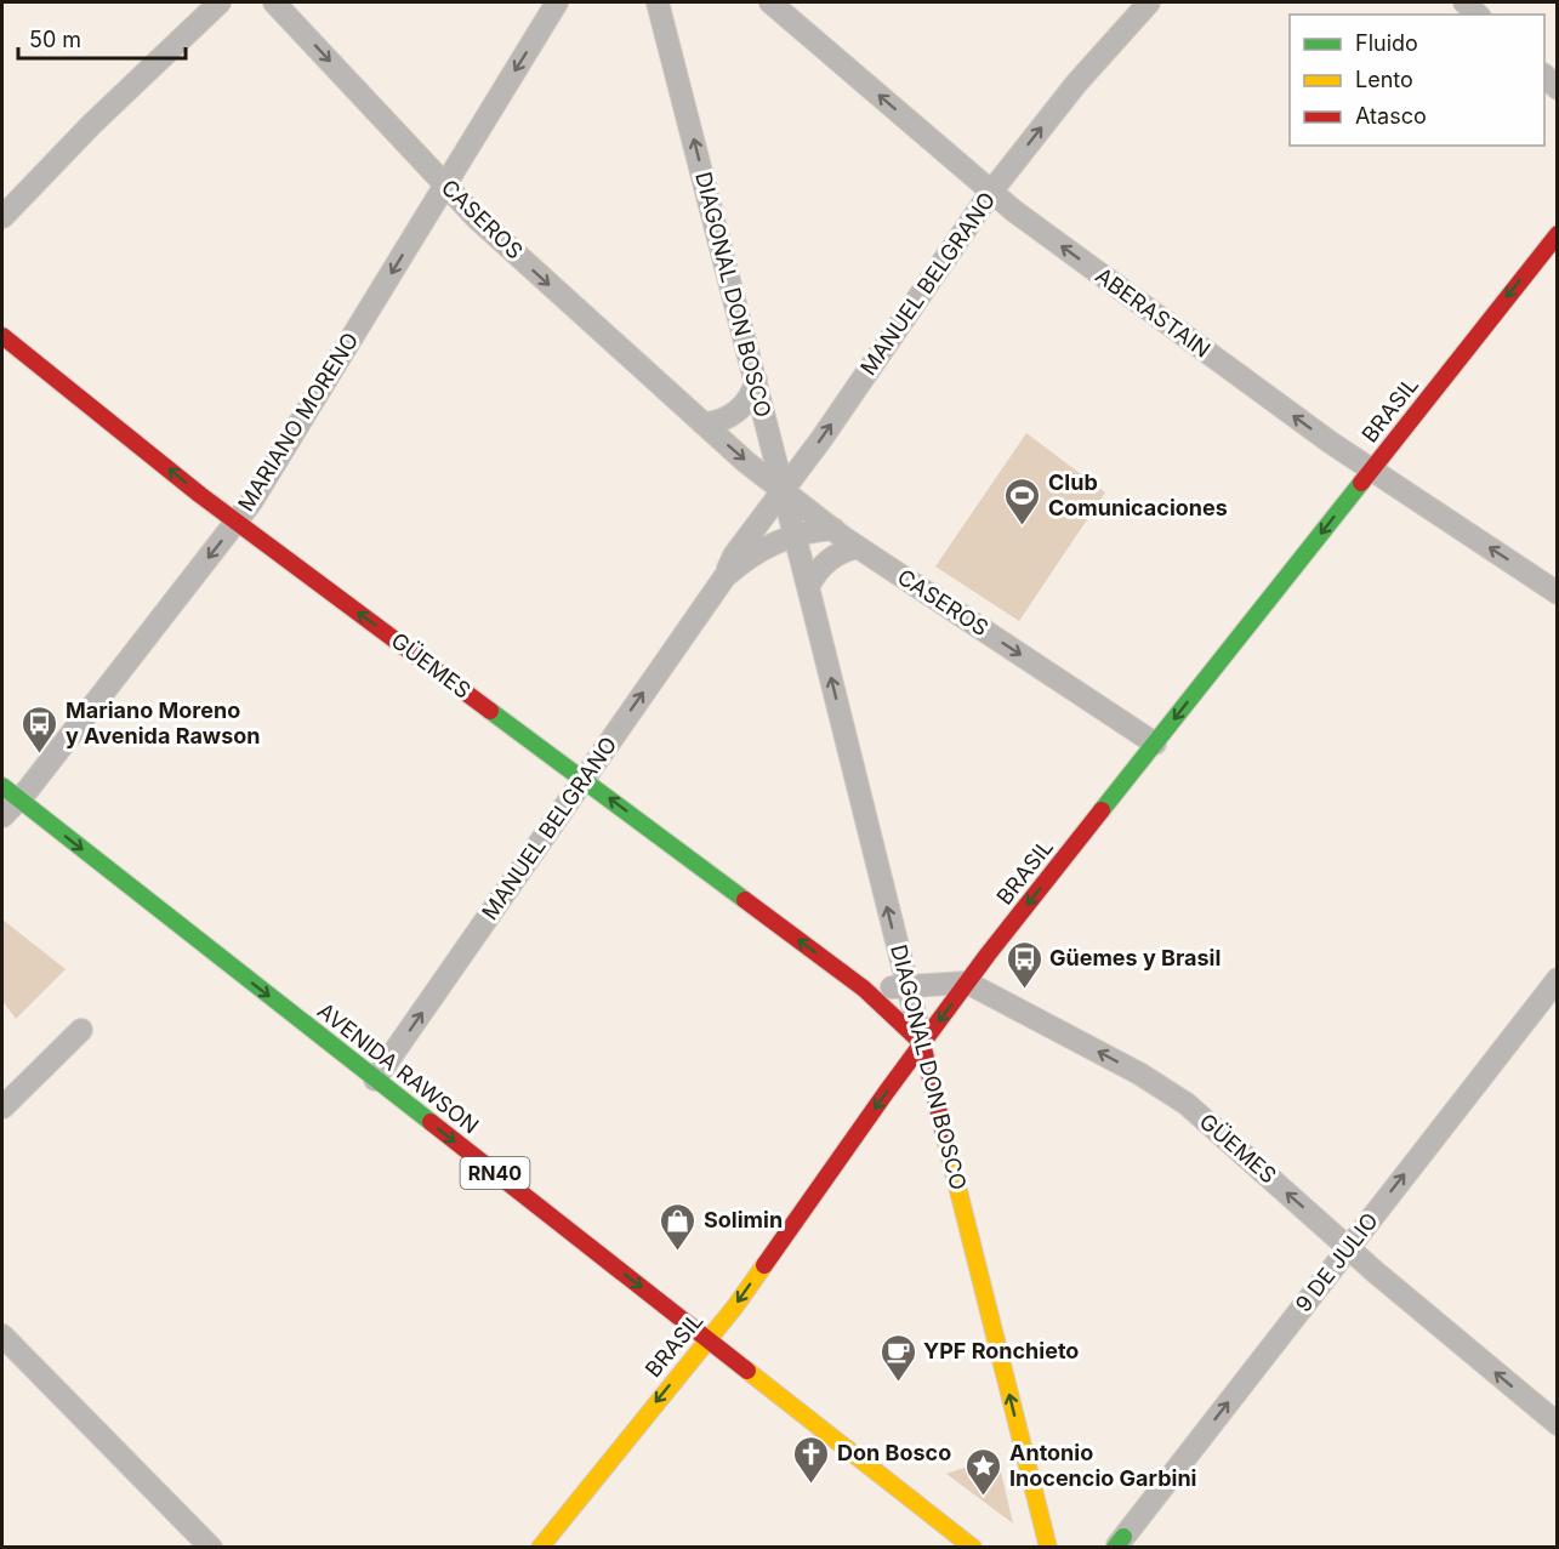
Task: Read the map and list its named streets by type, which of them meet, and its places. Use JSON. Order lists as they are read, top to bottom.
{
  "streets": {
    "main road": [
      "DIAGONAL DON BOSCO",
      "BRASIL",
      "GÜEMES",
      "AVENIDA RAWSON",
      "RN40"
    ],
    "street": [
      "CASEROS",
      "MANUEL BELGRANO",
      "ABERASTAIN",
      "MARIANO MORENO",
      "9 DE JULIO"
    ]
  },
  "crossings": [
    ["CASEROS", "MANUEL BELGRANO"],
    ["CASEROS", "DIAGONAL DON BOSCO"],
    ["CASEROS", "BRASIL"],
    ["CASEROS", "MARIANO MORENO"],
    ["MANUEL BELGRANO", "DIAGONAL DON BOSCO"],
    ["MANUEL BELGRANO", "ABERASTAIN"],
    ["MANUEL BELGRANO", "GÜEMES"],
    ["MANUEL BELGRANO", "AVENIDA RAWSON"],
    ["DIAGONAL DON BOSCO", "BRASIL"],
    ["DIAGONAL DON BOSCO", "GÜEMES"],
    ["ABERASTAIN", "BRASIL"],
    ["BRASIL", "GÜEMES"],
    ["BRASIL", "AVENIDA RAWSON"],
    ["MARIANO MORENO", "GÜEMES"],
    ["MARIANO MORENO", "AVENIDA RAWSON"],
    ["GÜEMES", "9 DE JULIO"]
  ],
  "one_way": [
    "CASEROS",
    "MANUEL BELGRANO",
    "DIAGONAL DON BOSCO",
    "ABERASTAIN",
    "BRASIL",
    "MARIANO MORENO",
    "GÜEMES",
    "AVENIDA RAWSON",
    "9 DE JULIO"
  ],
  "places": {
    "sports": ["Club Comunicaciones"],
    "bus stop": ["Mariano Moreno y Avenida Rawson", "Güemes y Brasil"],
    "shop": ["Solimin"],
    "cafe": ["YPF Ronchieto"],
    "church": ["Don Bosco"],
    "place": ["Antonio Inocencio Garbini"]
  },
  "legend": ["Fluido", "Lento", "Atasco"],
  "scale_bar": "50 m"
}
